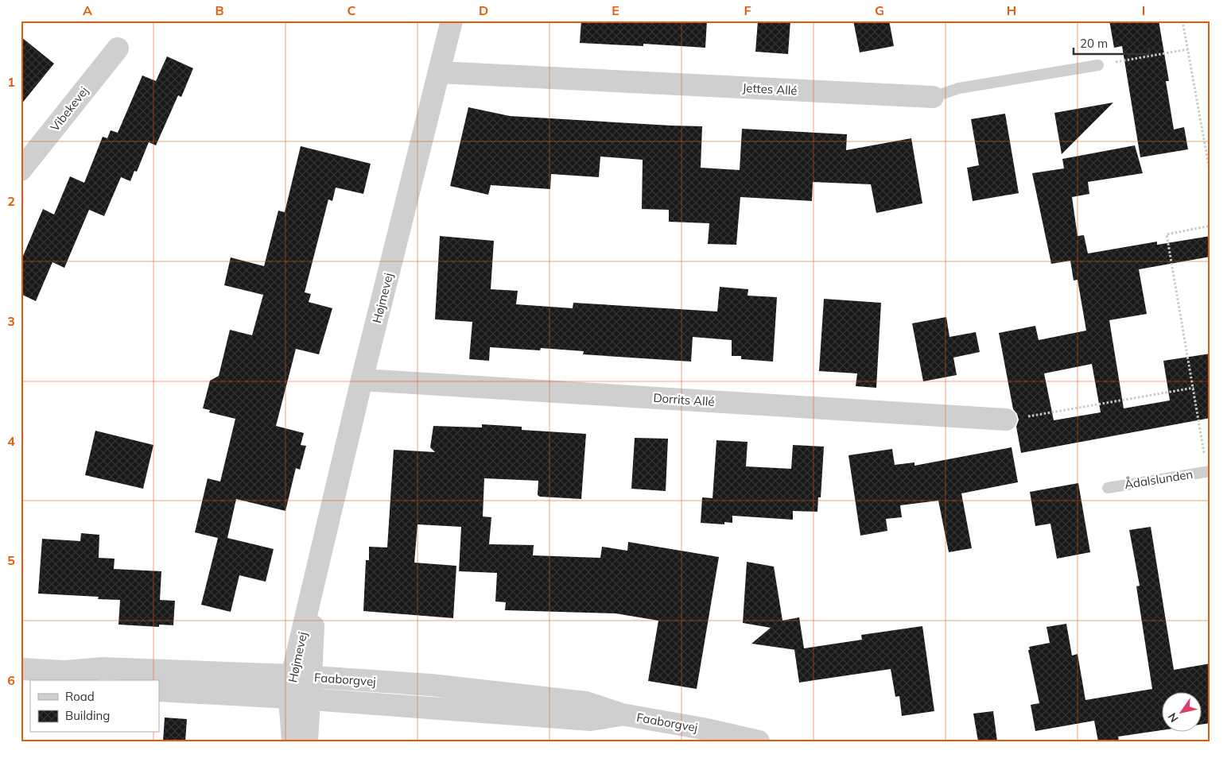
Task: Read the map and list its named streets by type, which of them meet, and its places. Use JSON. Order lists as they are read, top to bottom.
{
  "streets": {
    "street": [
      "Jettes Allé",
      "Vibekevej",
      "Højmevej",
      "Dorrits Allé",
      "Faaborgvej"
    ],
    "lane": ["Ådalslunden"]
  },
  "crossings": [
    ["Jettes Allé", "Højmevej"],
    ["Højmevej", "Dorrits Allé"],
    ["Højmevej", "Faaborgvej"]
  ],
  "legend": ["Road", "Building"],
  "scale_bar": "20 m",
  "north": "bottom left",
  "grid": {
    "columns": [
      "A",
      "B",
      "C",
      "D",
      "E",
      "F",
      "G",
      "H",
      "I"
    ],
    "rows": [
      "1",
      "2",
      "3",
      "4",
      "5",
      "6"
    ]
  }
}
